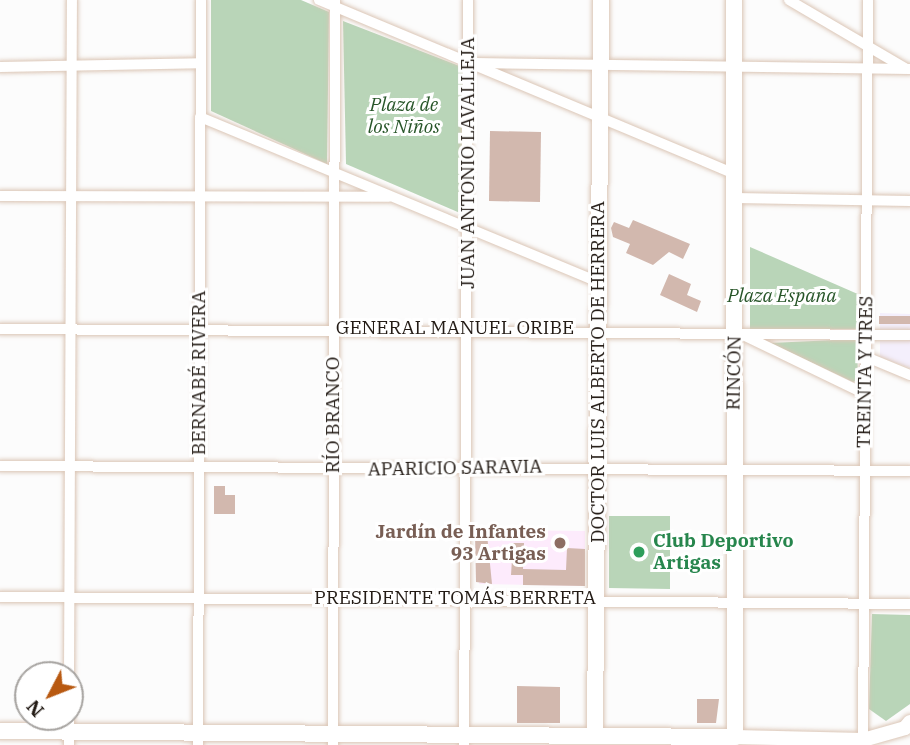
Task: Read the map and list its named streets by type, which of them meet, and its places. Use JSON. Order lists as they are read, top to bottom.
{
  "streets": {
    "main road": ["DOCTOR LUIS ALBERTO DE HERRERA", "RINCÓN"],
    "street": [
      "JUAN ANTONIO LAVALLEJA",
      "GENERAL MANUEL ORIBE",
      "TREINTA Y TRES",
      "BERNABÉ RIVERA",
      "RÍO BRANCO",
      "APARICIO SARAVIA",
      "PRESIDENTE TOMÁS BERRETA"
    ]
  },
  "crossings": [
    ["JUAN ANTONIO LAVALLEJA", "GENERAL MANUEL ORIBE"],
    ["JUAN ANTONIO LAVALLEJA", "APARICIO SARAVIA"],
    ["JUAN ANTONIO LAVALLEJA", "PRESIDENTE TOMÁS BERRETA"],
    ["GENERAL MANUEL ORIBE", "DOCTOR LUIS ALBERTO DE HERRERA"],
    ["GENERAL MANUEL ORIBE", "TREINTA Y TRES"],
    ["GENERAL MANUEL ORIBE", "BERNABÉ RIVERA"],
    ["GENERAL MANUEL ORIBE", "RINCÓN"],
    ["GENERAL MANUEL ORIBE", "RÍO BRANCO"],
    ["DOCTOR LUIS ALBERTO DE HERRERA", "APARICIO SARAVIA"],
    ["DOCTOR LUIS ALBERTO DE HERRERA", "PRESIDENTE TOMÁS BERRETA"],
    ["TREINTA Y TRES", "APARICIO SARAVIA"],
    ["TREINTA Y TRES", "PRESIDENTE TOMÁS BERRETA"],
    ["BERNABÉ RIVERA", "APARICIO SARAVIA"],
    ["BERNABÉ RIVERA", "PRESIDENTE TOMÁS BERRETA"],
    ["RINCÓN", "APARICIO SARAVIA"],
    ["RINCÓN", "PRESIDENTE TOMÁS BERRETA"],
    ["RÍO BRANCO", "APARICIO SARAVIA"],
    ["RÍO BRANCO", "PRESIDENTE TOMÁS BERRETA"]
  ],
  "parks": ["Plaza de los Niños", "Plaza España"],
  "places": ["Jardín de Infantes 93 Artigas", "Club Deportivo Artigas"],
  "north": "bottom left"
}
